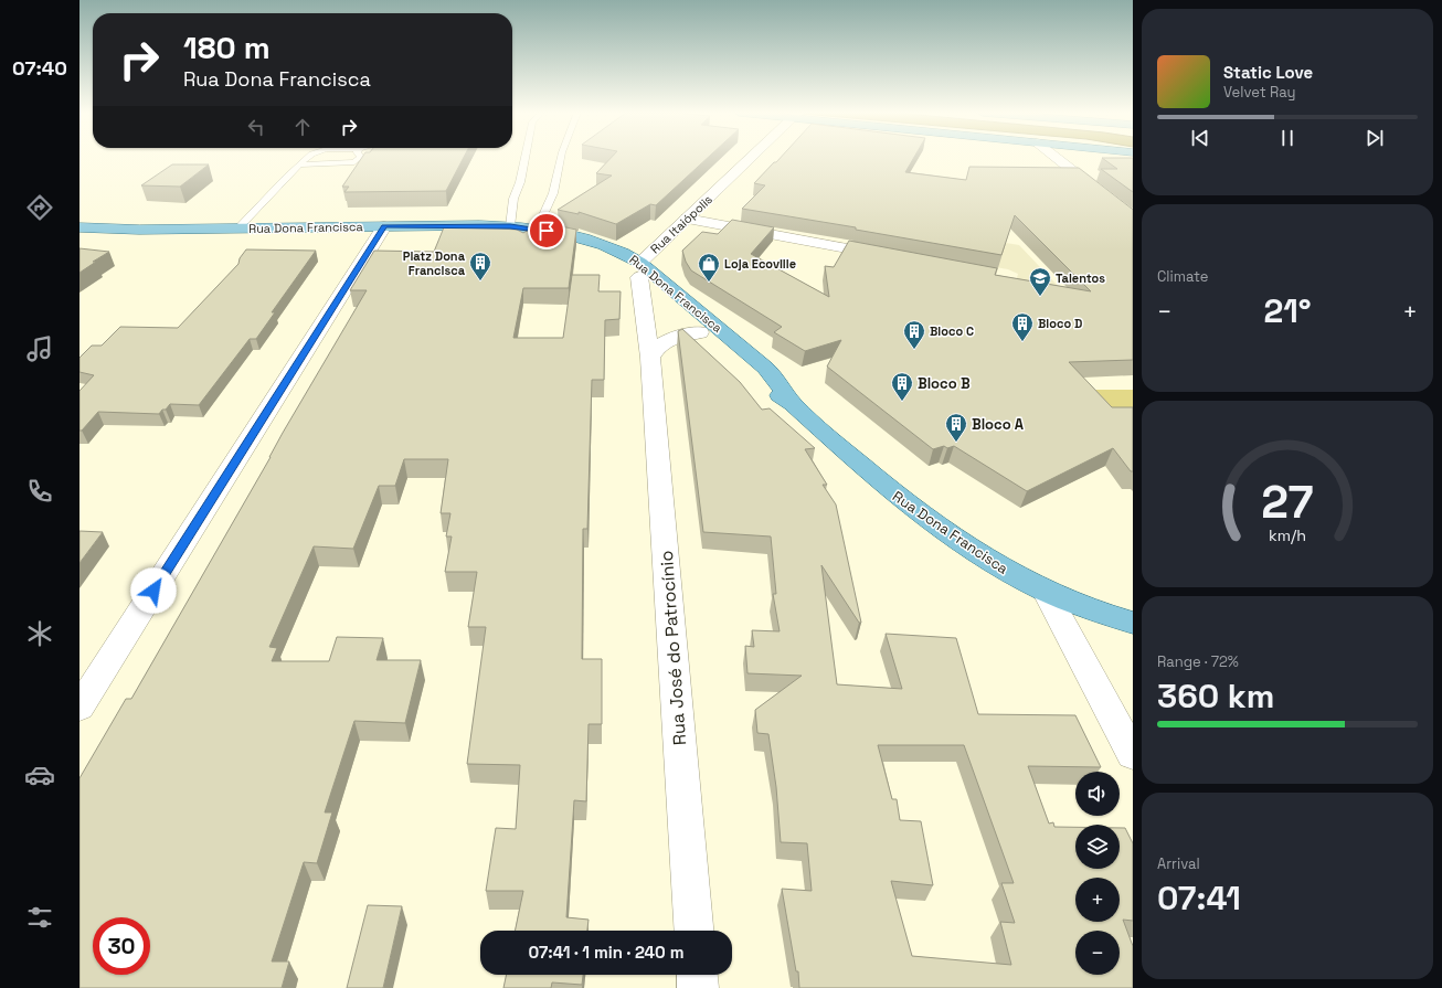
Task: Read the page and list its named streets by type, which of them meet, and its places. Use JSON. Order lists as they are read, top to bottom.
{
  "streets": {
    "main road": ["Rua Dona Francisca"],
    "street": ["Rua Itaiópolis", "Rua José do Patrocínio"]
  },
  "crossings": [
    ["Rua Itaiópolis", "Rua Dona Francisca"],
    ["Rua Itaiópolis", "Rua José do Patrocínio"],
    ["Rua Dona Francisca", "Rua José do Patrocínio"]
  ],
  "places": {
    "building": [
      "Platz Dona Francisca",
      "Bloco D",
      "Bloco C",
      "Bloco B",
      "Bloco A"
    ],
    "shop": ["Loja Ecoville"],
    "school or university": ["Talentos"]
  },
  "page": {
    "tabs": "07:40",
    "turn": ["180 m", "Rua Dona Francisca"],
    "song": ["Static Love", "Velvet Ray"],
    "tile": [
      "Climate",
      ["Range · 72%", "360 km"],
      ["Arrival", "07:41"]
    ],
    "heat": ["−", "21°", "+"],
    "map_buttons": ["+", "−"],
    "limit": "30",
    "trip": "07:41 · 1 min · 240 m",
    "gauge": ["27", "km/h"]
  }
}
